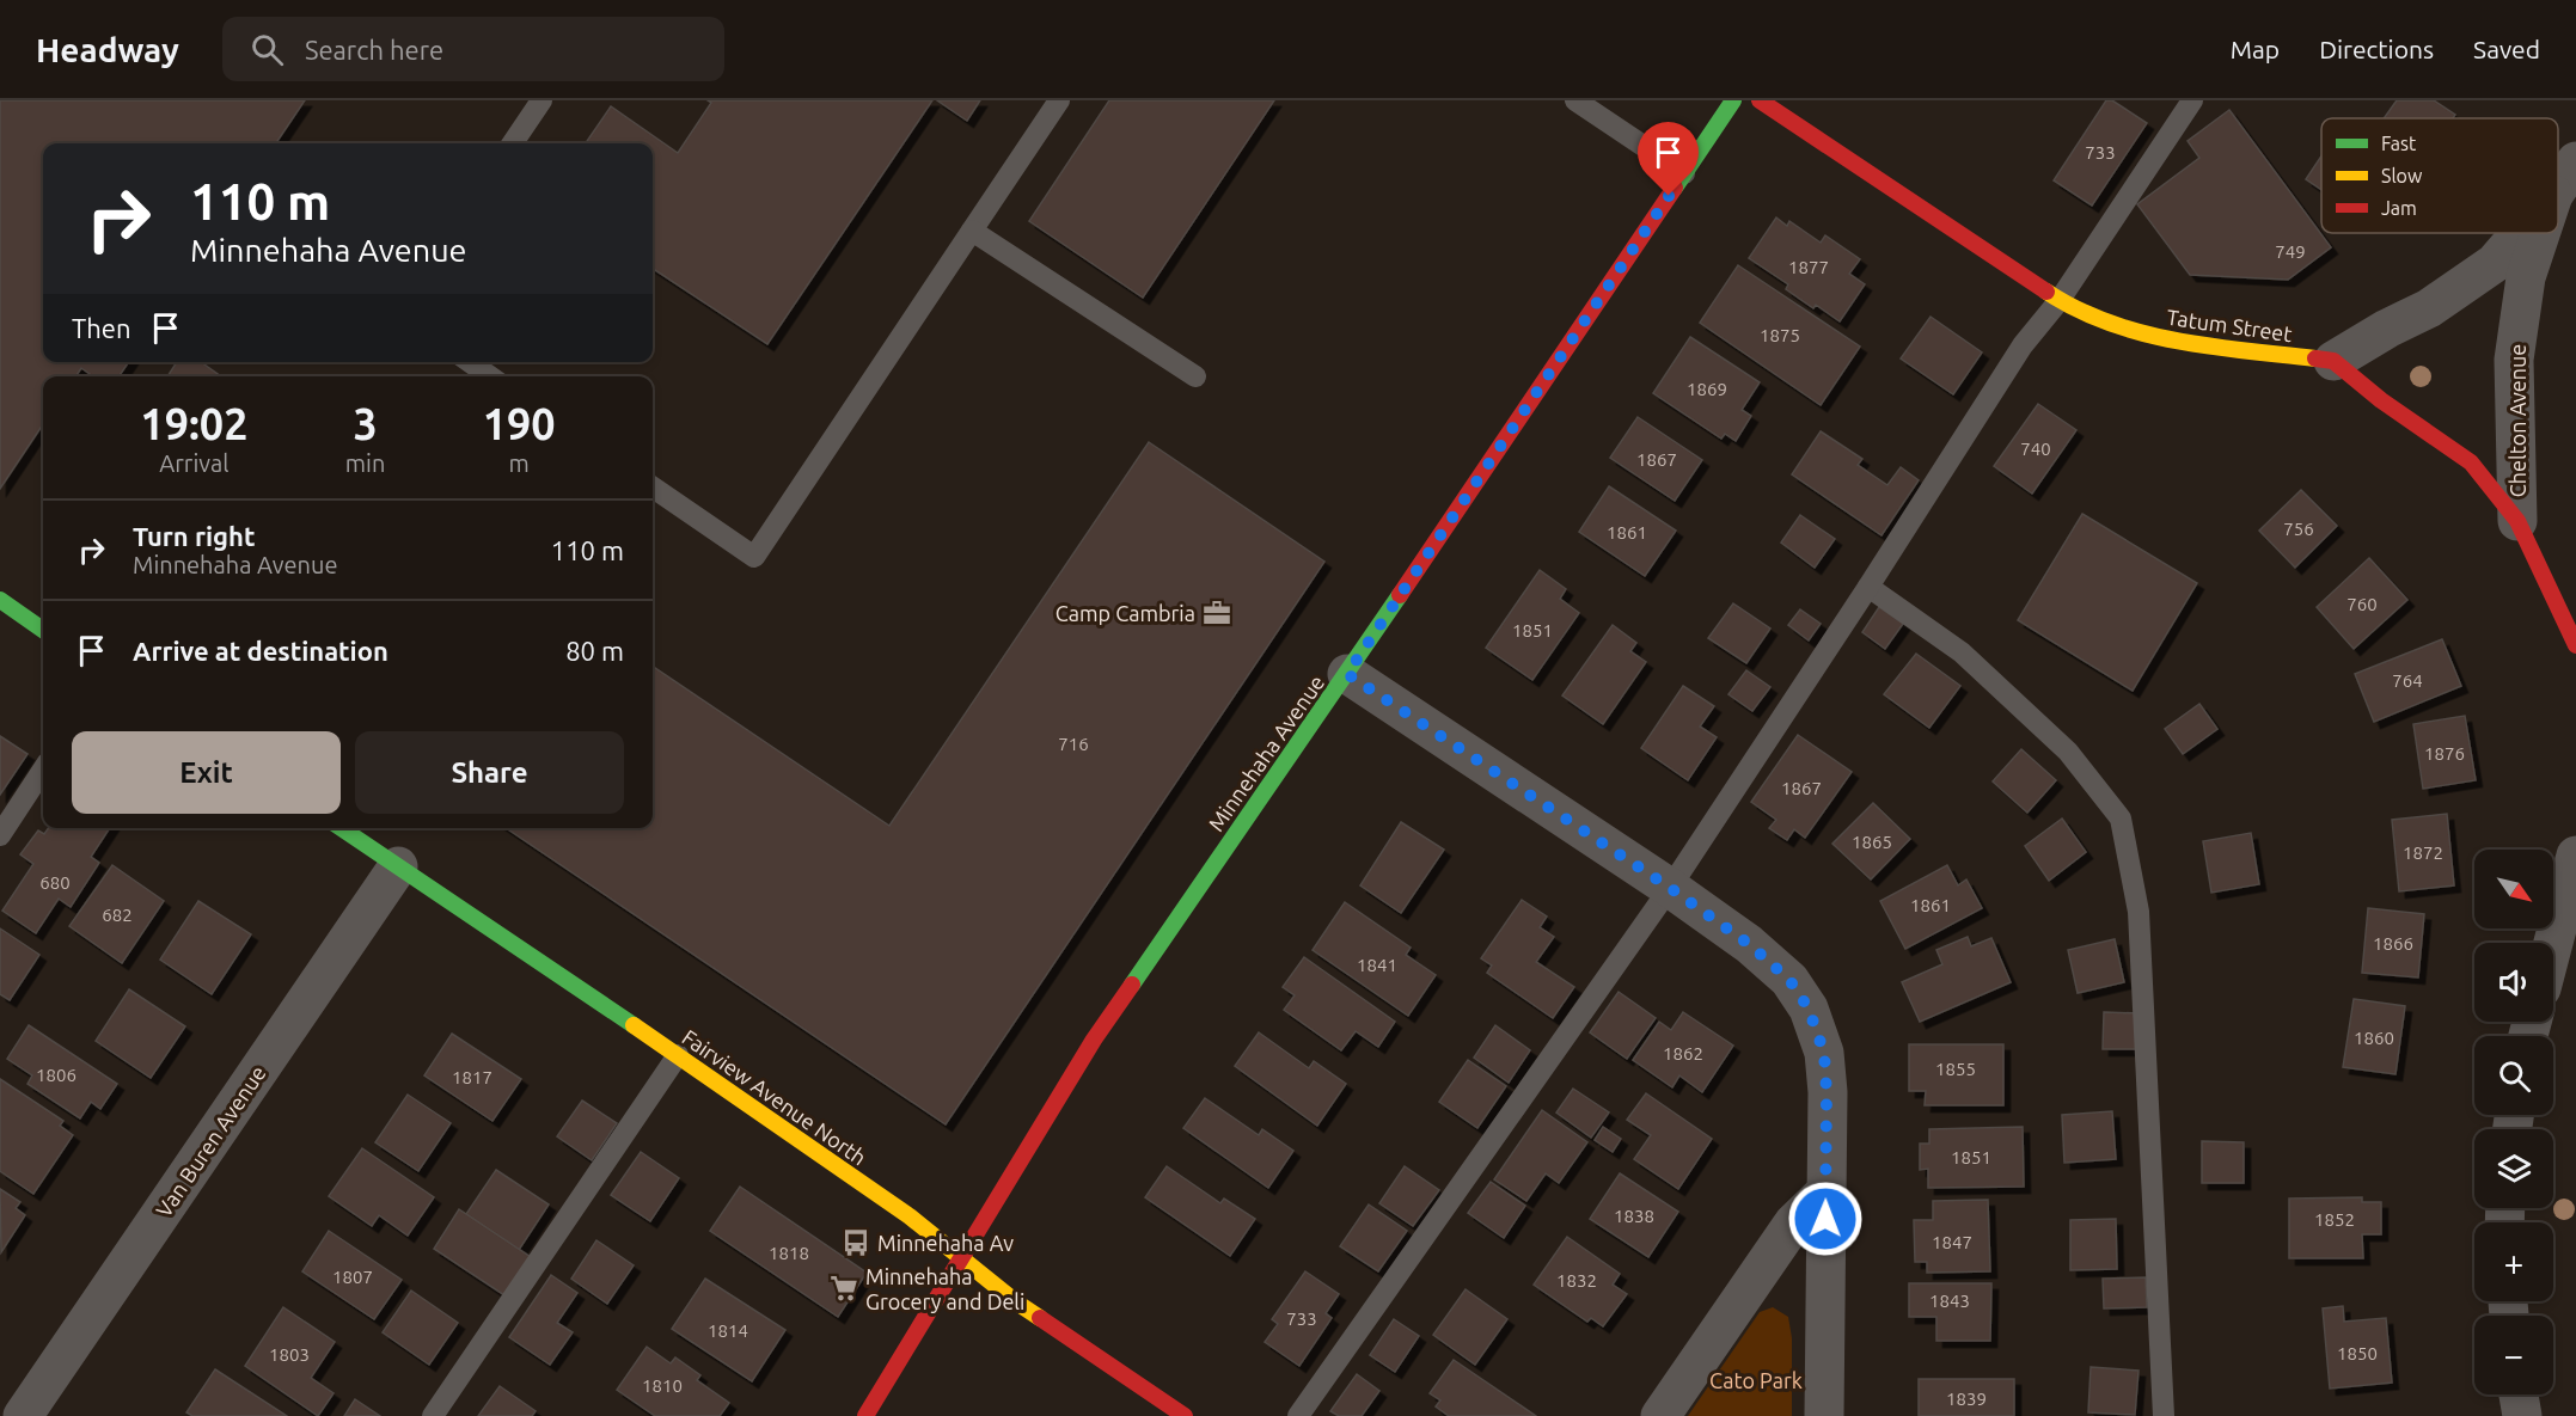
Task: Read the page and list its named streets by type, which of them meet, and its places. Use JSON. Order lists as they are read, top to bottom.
{
  "streets": {
    "street": [
      "Tatum Street",
      "Chelton Avenue",
      "Minnehaha Avenue",
      "Fairview Avenue North",
      "Van Buren Avenue"
    ]
  },
  "crossings": [
    ["Tatum Street", "Chelton Avenue"],
    ["Minnehaha Avenue", "Fairview Avenue North"],
    ["Fairview Avenue North", "Van Buren Avenue"]
  ],
  "parks": ["Cato Park"],
  "places": {
    "office": ["Camp Cambria"],
    "bus stop": ["Minnehaha Av"],
    "supermarket": ["Minnehaha Grocery and Deli"]
  },
  "house_numbers": [
    "733",
    "749",
    "1877",
    "1875",
    "1869",
    "740",
    "1867",
    "756",
    "1861",
    "760",
    "1851",
    "764",
    "716",
    "1876",
    "1867",
    "1865",
    "1872",
    "680",
    "1861",
    "682",
    "1866",
    "1841",
    "1860",
    "1862",
    "1855",
    "1806",
    "1817",
    "1851",
    "1838",
    "1852",
    "1847",
    "1818",
    "1807",
    "1832",
    "1843",
    "733",
    "1814",
    "1850",
    "1803",
    "1810",
    "1839"
  ],
  "legend": ["Fast", "Slow", "Jam"],
  "north": "bottom right",
  "page": {
    "header": "Headway",
    "search": "Search here",
    "nav": ["Map", "Directions", "Saved"],
    "turn": ["110 m", "Minnehaha Avenue"],
    "then": "Then",
    "eta": [
      "19:02",
      "Arrival",
      "3",
      "min",
      "190",
      "m"
    ],
    "list": [
      {
        "name": "Turn right",
        "note": "Minnehaha Avenue",
        "value": "110 m"
      },
      {
        "name": "Arrive at destination",
        "value": "80 m"
      }
    ],
    "buttons": ["Exit", "Share"],
    "map_buttons": ["+", "−"]
  }
}
